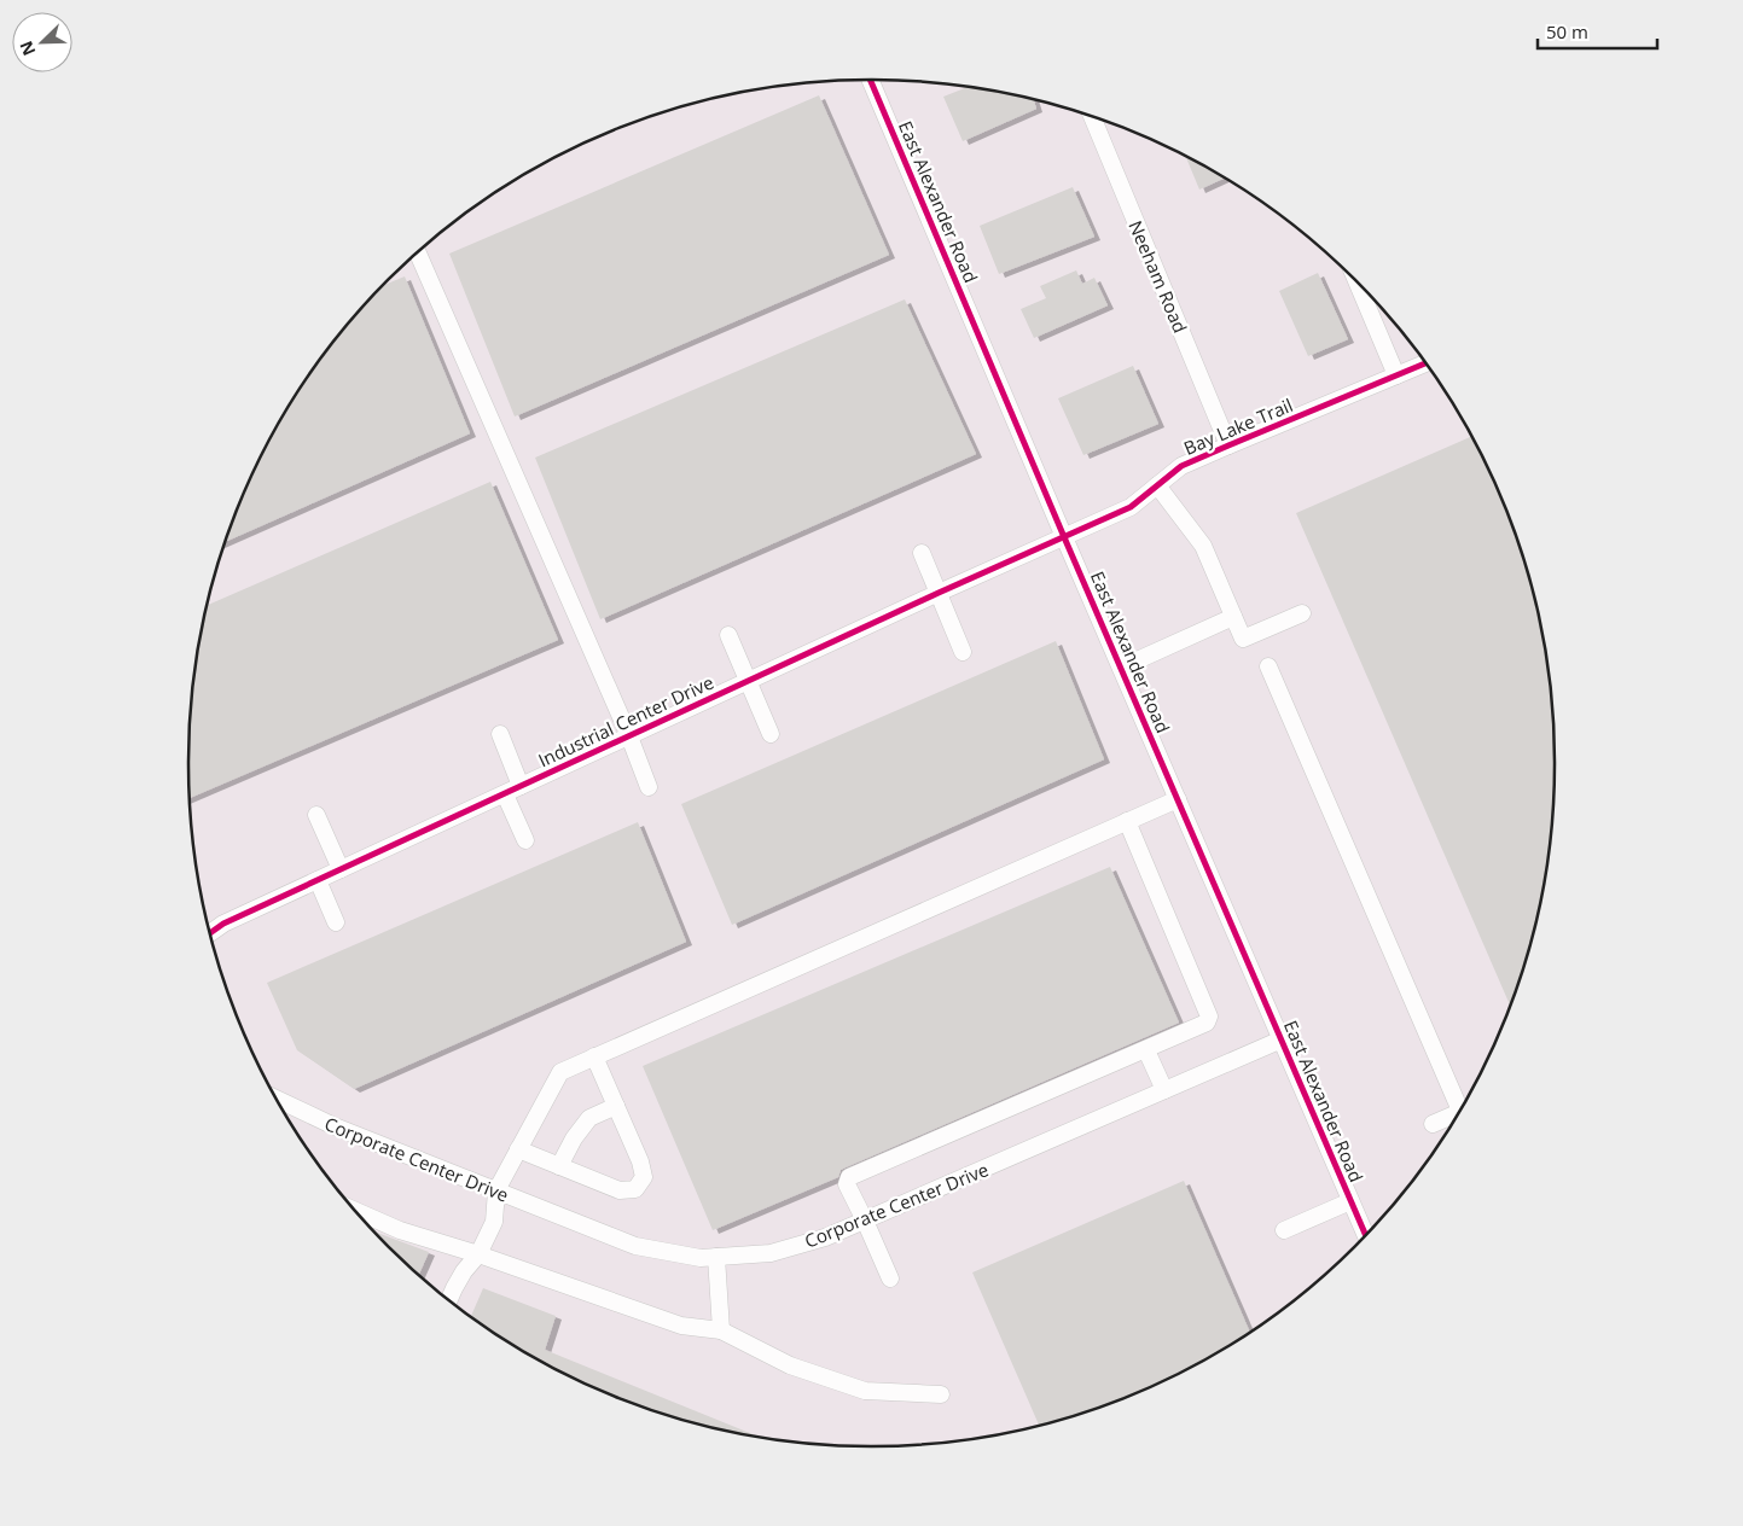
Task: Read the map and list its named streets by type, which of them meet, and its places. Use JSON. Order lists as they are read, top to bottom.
{
  "streets": {
    "street": [
      "East Alexander Road",
      "Neeham Road",
      "Bay Lake Trail",
      "Industrial Center Drive",
      "Corporate Center Drive"
    ]
  },
  "crossings": [
    ["East Alexander Road", "Bay Lake Trail"],
    ["East Alexander Road", "Industrial Center Drive"],
    ["East Alexander Road", "Corporate Center Drive"],
    ["Neeham Road", "Bay Lake Trail"],
    ["Bay Lake Trail", "Industrial Center Drive"]
  ],
  "scale_bar": "50 m",
  "north": "bottom left"
}
